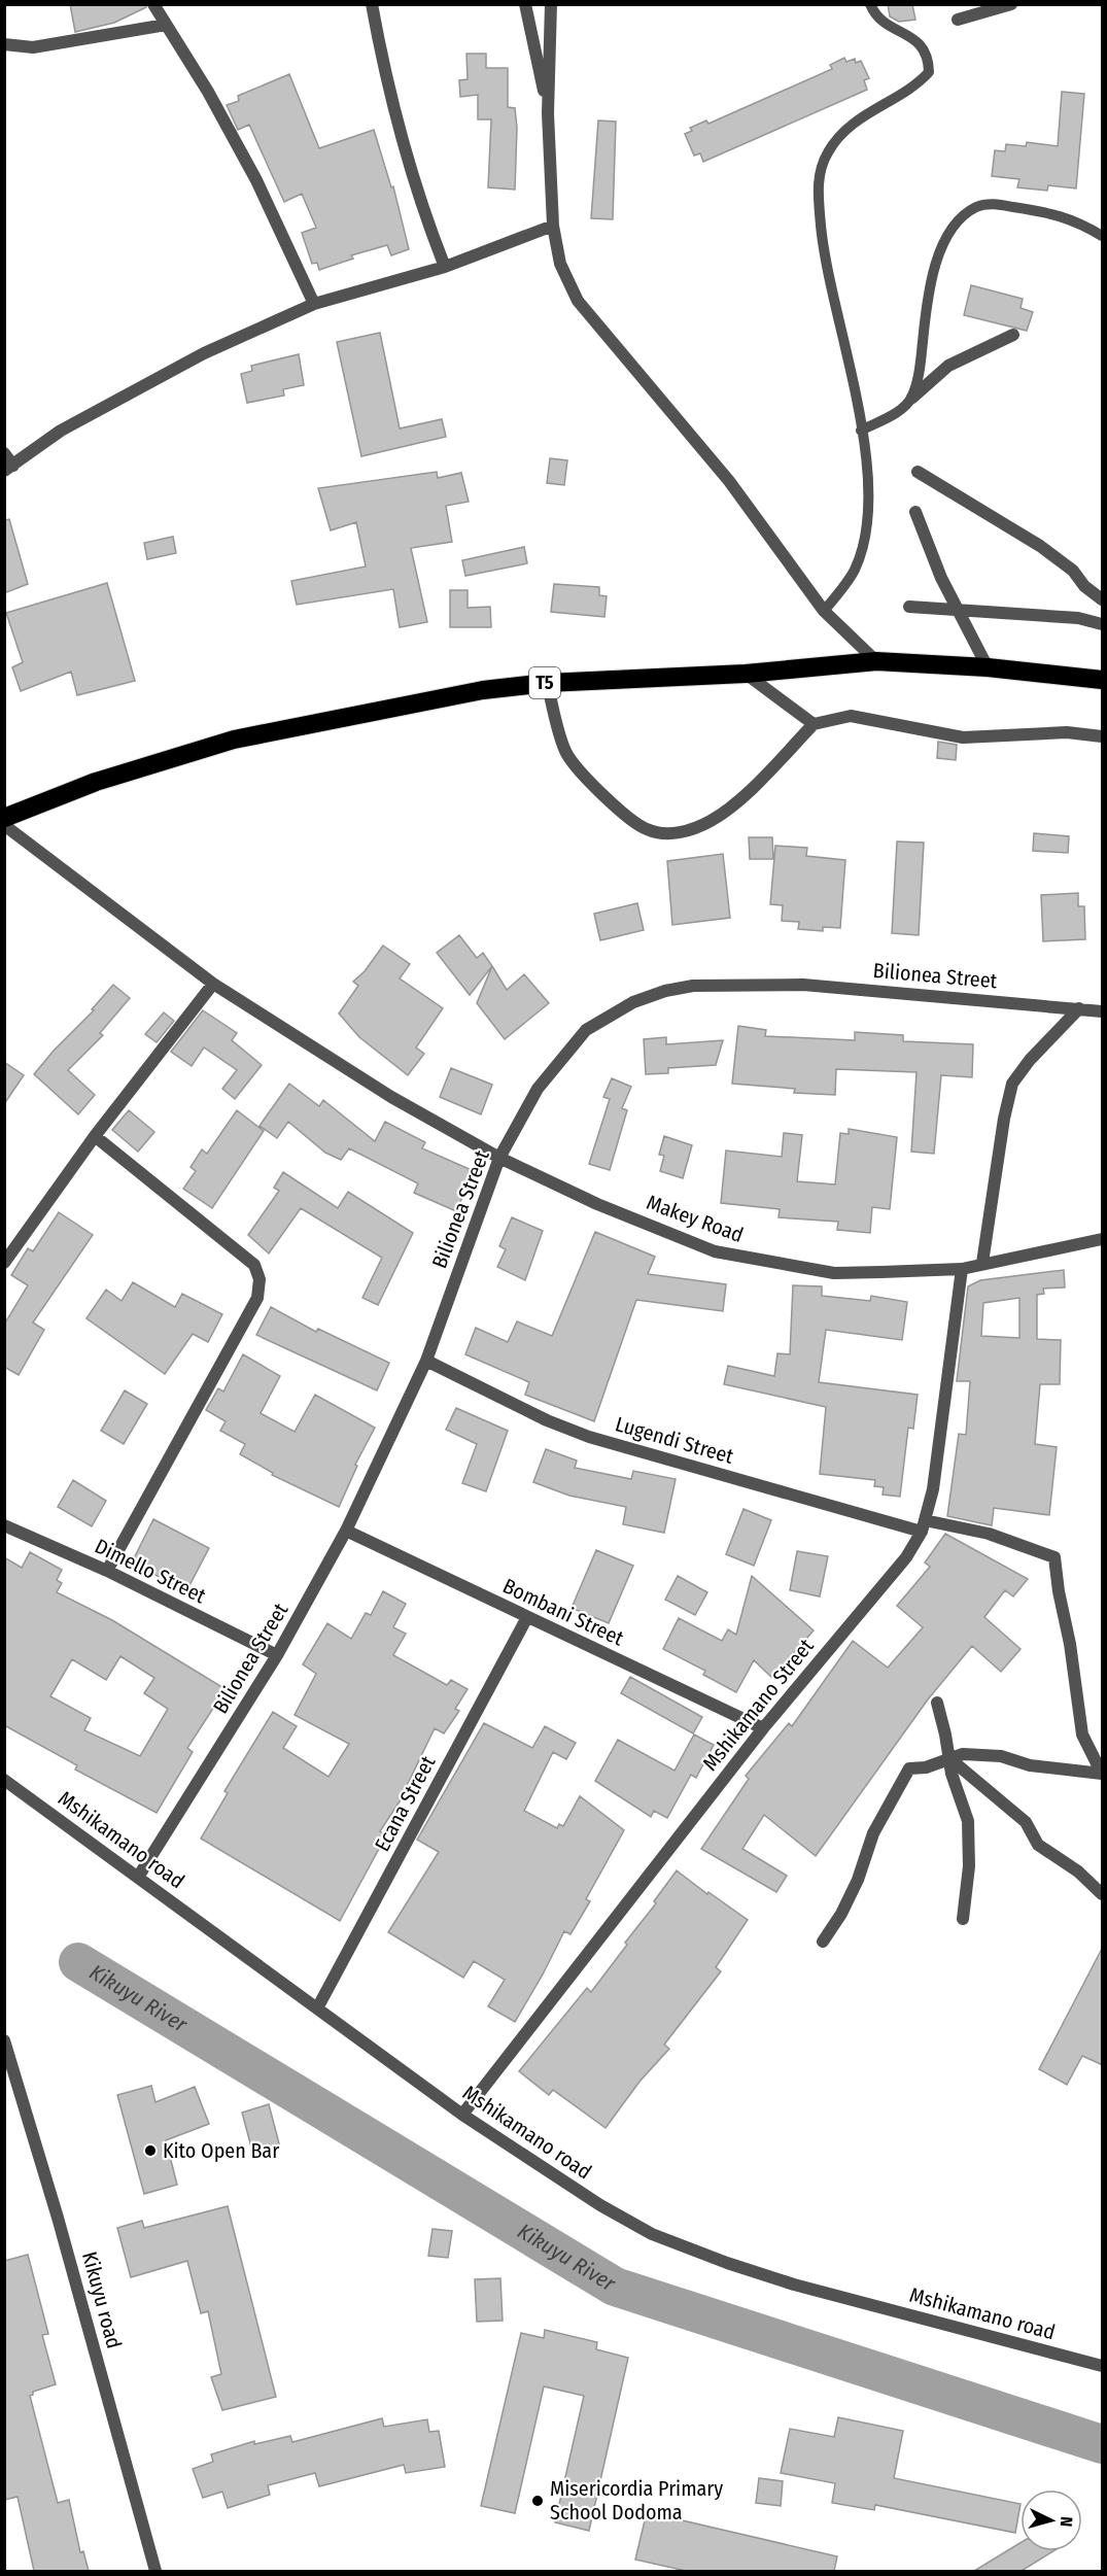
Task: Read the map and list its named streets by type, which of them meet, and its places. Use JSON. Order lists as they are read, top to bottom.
{
  "streets": {
    "highway": ["T5"],
    "street": [
      "Bilionea Street",
      "Makey Road",
      "Lugendi Street",
      "Dimello Street",
      "Bombani Street",
      "Mshikamano Street",
      "Ecana Street",
      "Mshikamano road",
      "Kikuyu road"
    ]
  },
  "crossings": [
    ["Bilionea Street", "Makey Road"],
    ["Bilionea Street", "Lugendi Street"],
    ["Bilionea Street", "Dimello Street"],
    ["Bilionea Street", "Bombani Street"],
    ["Bilionea Street", "Mshikamano road"],
    ["Makey Road", "Mshikamano Street"],
    ["Lugendi Street", "Mshikamano Street"],
    ["Bombani Street", "Mshikamano Street"],
    ["Bombani Street", "Ecana Street"],
    ["Mshikamano Street", "Mshikamano road"],
    ["Ecana Street", "Mshikamano road"]
  ],
  "water": ["Kikuyu River"],
  "places": ["Kito Open Bar", "Misericordia Primary School Dodoma"],
  "north": "right"
}
